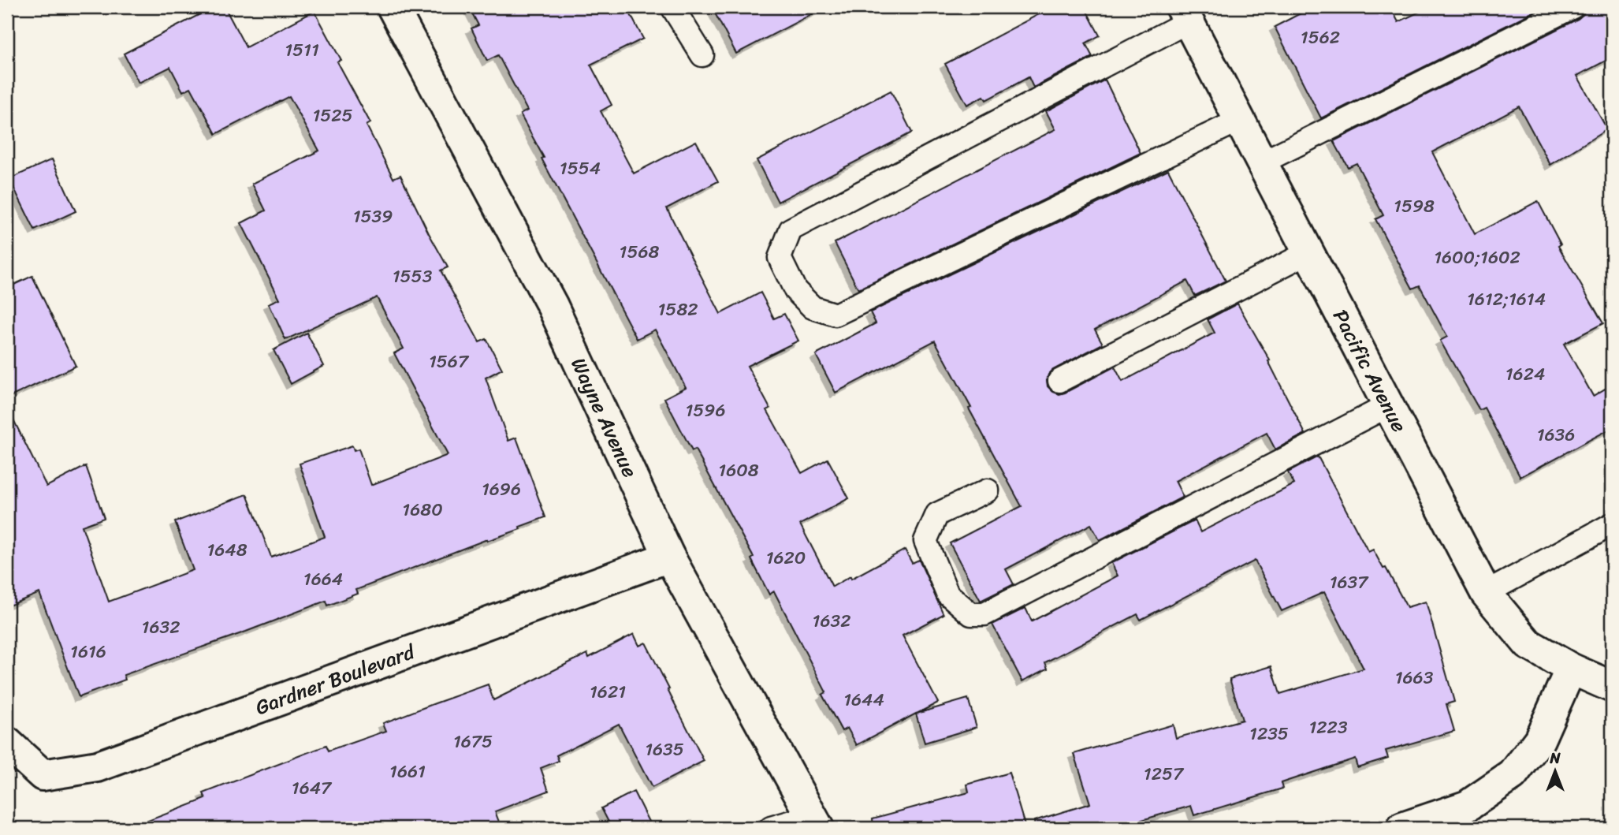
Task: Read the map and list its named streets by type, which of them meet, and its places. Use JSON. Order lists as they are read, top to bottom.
{
  "streets": {
    "street": ["Pacific Avenue", "Wayne Avenue", "Gardner Boulevard"]
  },
  "crossings": [
    ["Wayne Avenue", "Gardner Boulevard"]
  ],
  "house_numbers": [
    "1562",
    "1511",
    "1525",
    "1554",
    "1598",
    "1539",
    "1568",
    "1600;1602",
    "1553",
    "1612;1614",
    "1582",
    "1567",
    "1624",
    "1596",
    "1636",
    "1608",
    "1696",
    "1680",
    "1648",
    "1620",
    "1664",
    "1637",
    "1632",
    "1632",
    "1616",
    "1663",
    "1621",
    "1644",
    "1223",
    "1235",
    "1675",
    "1635",
    "1661",
    "1257",
    "1647"
  ],
  "north": "top"
}
